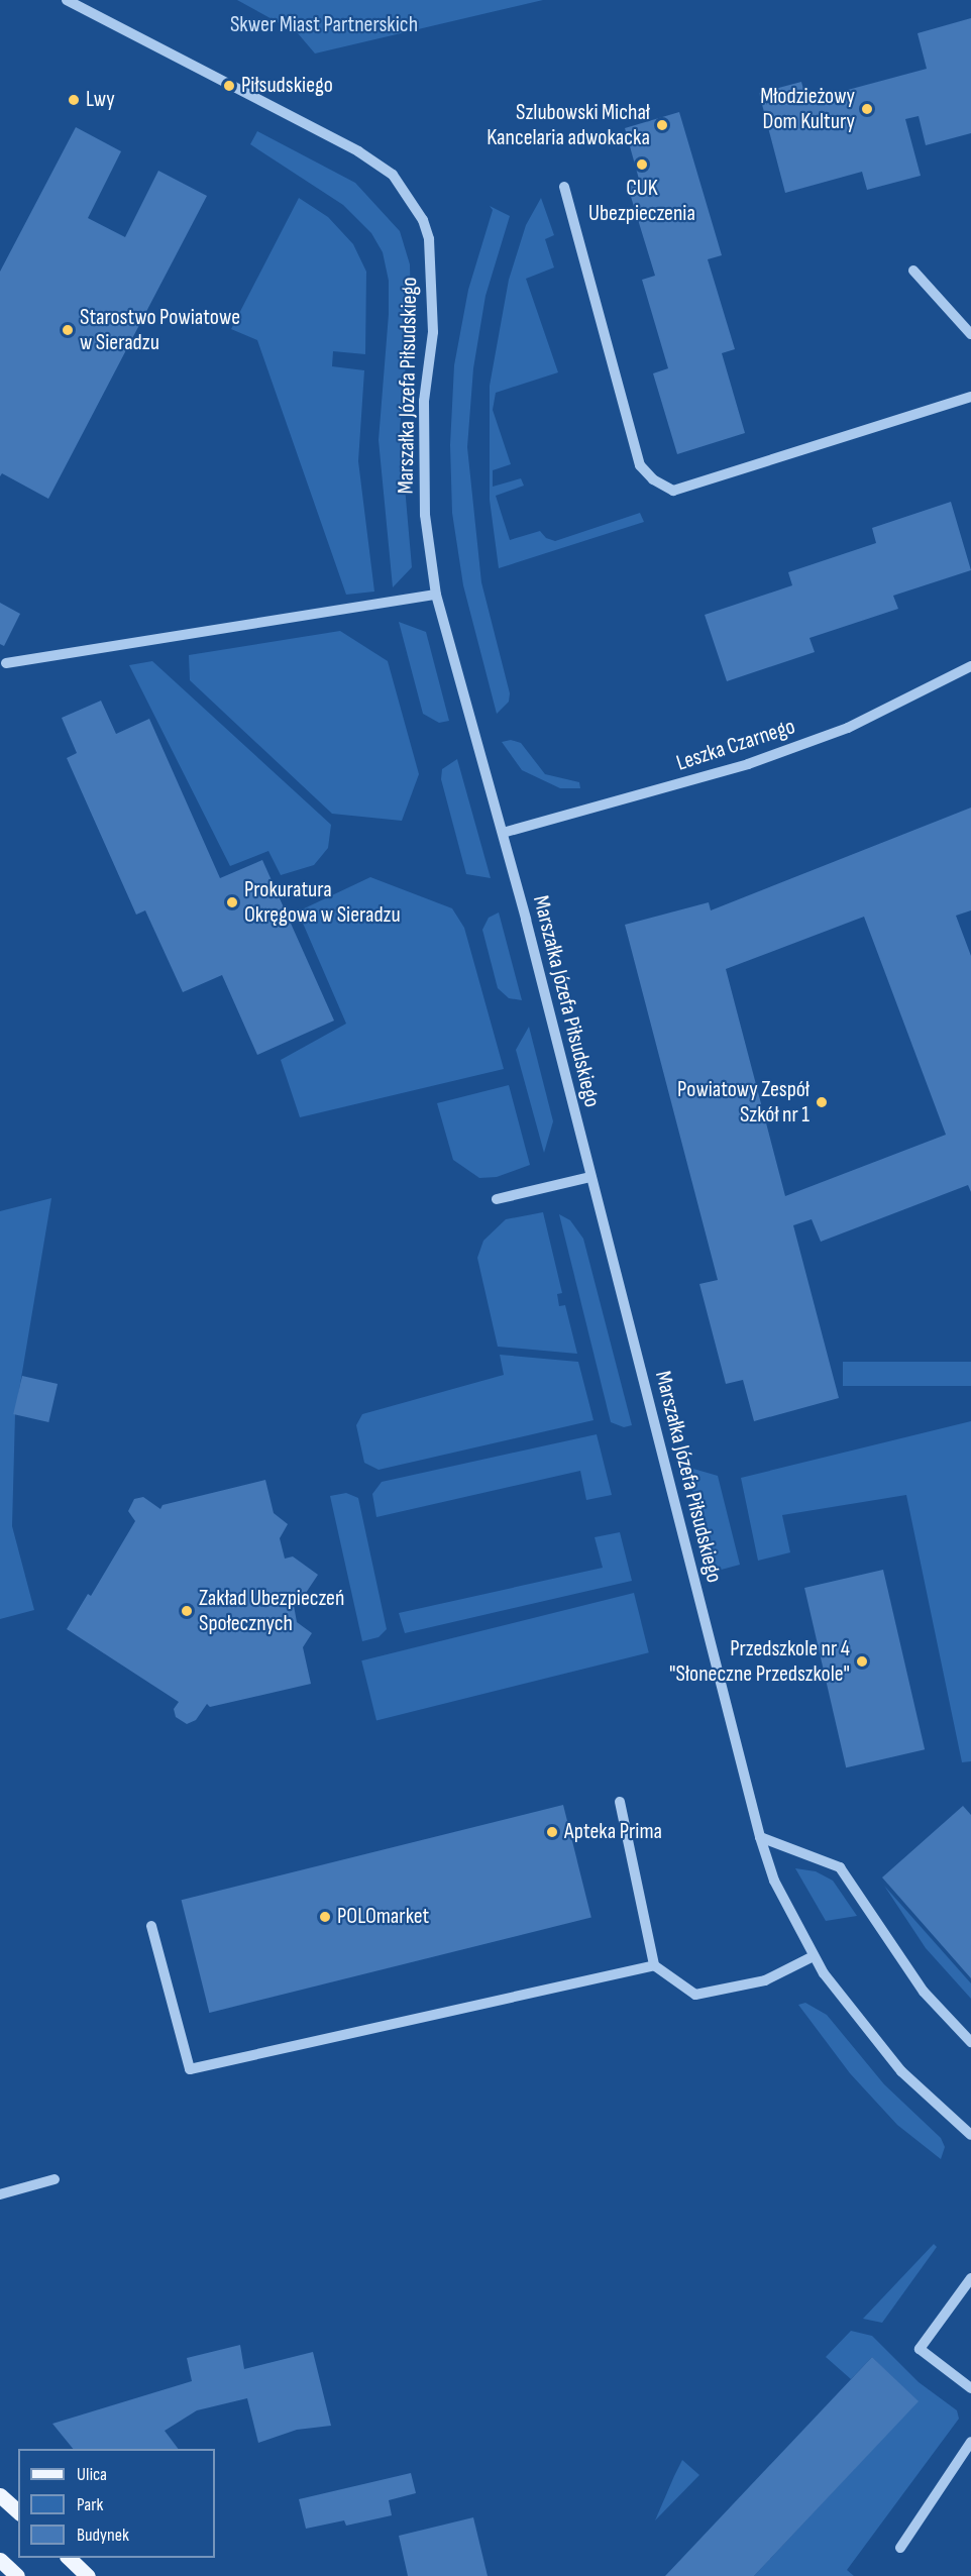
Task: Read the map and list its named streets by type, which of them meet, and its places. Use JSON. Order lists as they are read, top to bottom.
{
  "streets": {
    "street": ["Marszałka Józefa Piłsudskiego", "Leszka Czarnego"]
  },
  "crossings": [
    ["Marszałka Józefa Piłsudskiego", "Leszka Czarnego"]
  ],
  "parks": ["Skwer Miast Partnerskich"],
  "places": [
    "Piłsudskiego",
    "Lwy",
    "Młodzieżowy Dom Kultury",
    "Szlubowski Michał Kancelaria adwokacka",
    "CUK Ubezpieczenia",
    "Starostwo Powiatowe w Sieradzu",
    "Prokuratura Okręgowa w Sieradzu",
    "Powiatowy Zespół Szkół nr 1",
    "Zakład Ubezpieczeń Społecznych",
    "Przedszkole nr 4 \"Słoneczne Przedszkole\"",
    "Apteka Prima",
    "POLOmarket"
  ],
  "legend": ["Ulica", "Park", "Budynek"]
}
